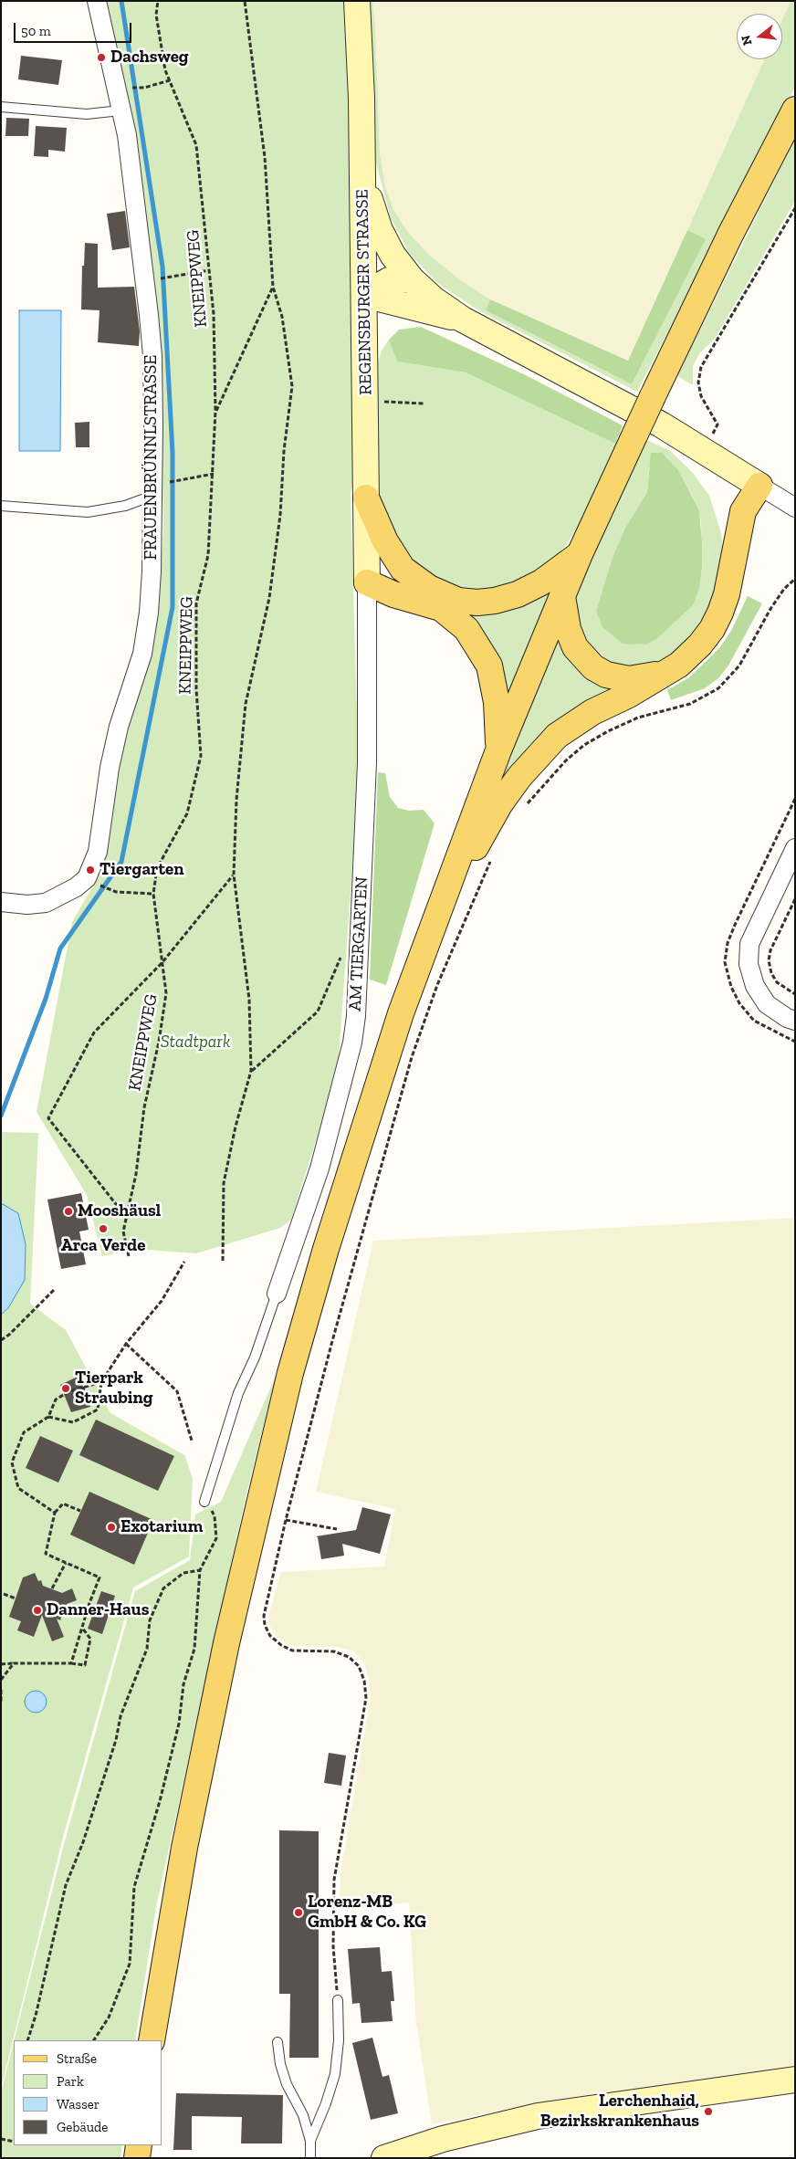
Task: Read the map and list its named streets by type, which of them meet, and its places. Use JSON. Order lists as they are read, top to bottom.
{
  "streets": {
    "street": ["REGENSBURGER STRASSE", "FRAUENBRÜNNLSTRASSE", "AM TIERGARTEN"],
    "path": ["KNEIPPWEG"]
  },
  "crossings": [
    ["REGENSBURGER STRASSE", "AM TIERGARTEN"]
  ],
  "parks": ["Stadtpark"],
  "places": [
    "Dachsweg",
    "Tiergarten",
    "Mooshäusl",
    "Arca Verde",
    "Tierpark Straubing",
    "Exotarium",
    "Danner-Haus",
    "Lorenz-MB GmbH & Co. KG",
    "Lerchenhaid, Bezirkskrankenhaus"
  ],
  "legend": [
    "Straße",
    "Park",
    "Wasser",
    "Gebäude"
  ],
  "scale_bar": "50 m",
  "north": "left"
}
